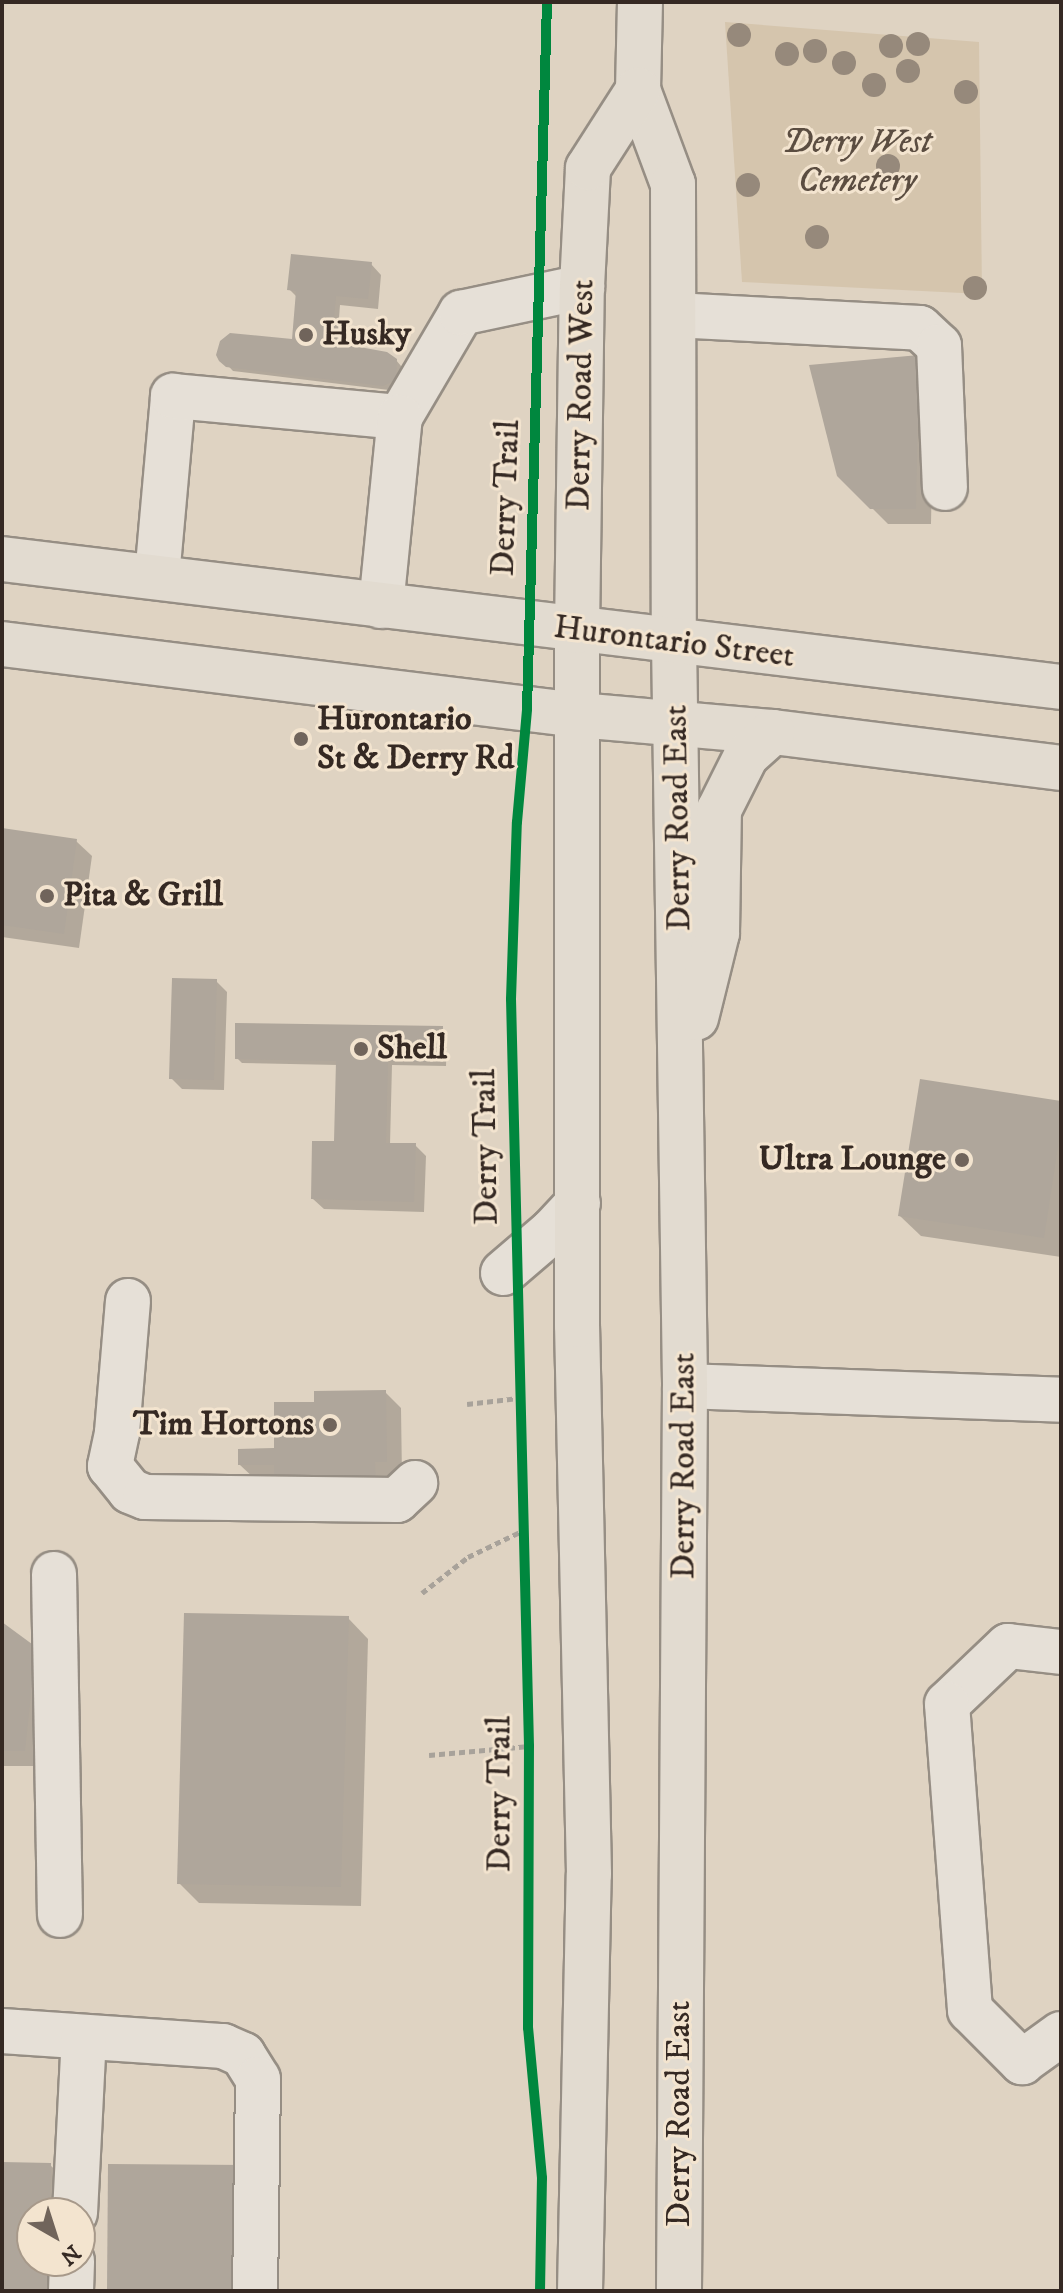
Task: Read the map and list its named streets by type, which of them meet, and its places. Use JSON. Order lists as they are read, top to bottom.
{
  "streets": {
    "main road": ["Derry Road West", "Hurontario Street", "Derry Road East"],
    "cycle path": ["Derry Trail"]
  },
  "crossings": [
    ["Derry Road West", "Hurontario Street"],
    ["Hurontario Street", "Derry Road East"]
  ],
  "parks": ["Derry West Cemetery"],
  "places": [
    "Husky",
    "Hurontario St & Derry Rd",
    "Pita & Grill",
    "Shell",
    "Ultra Lounge",
    "Tim Hortons"
  ],
  "north": "bottom right"
}
